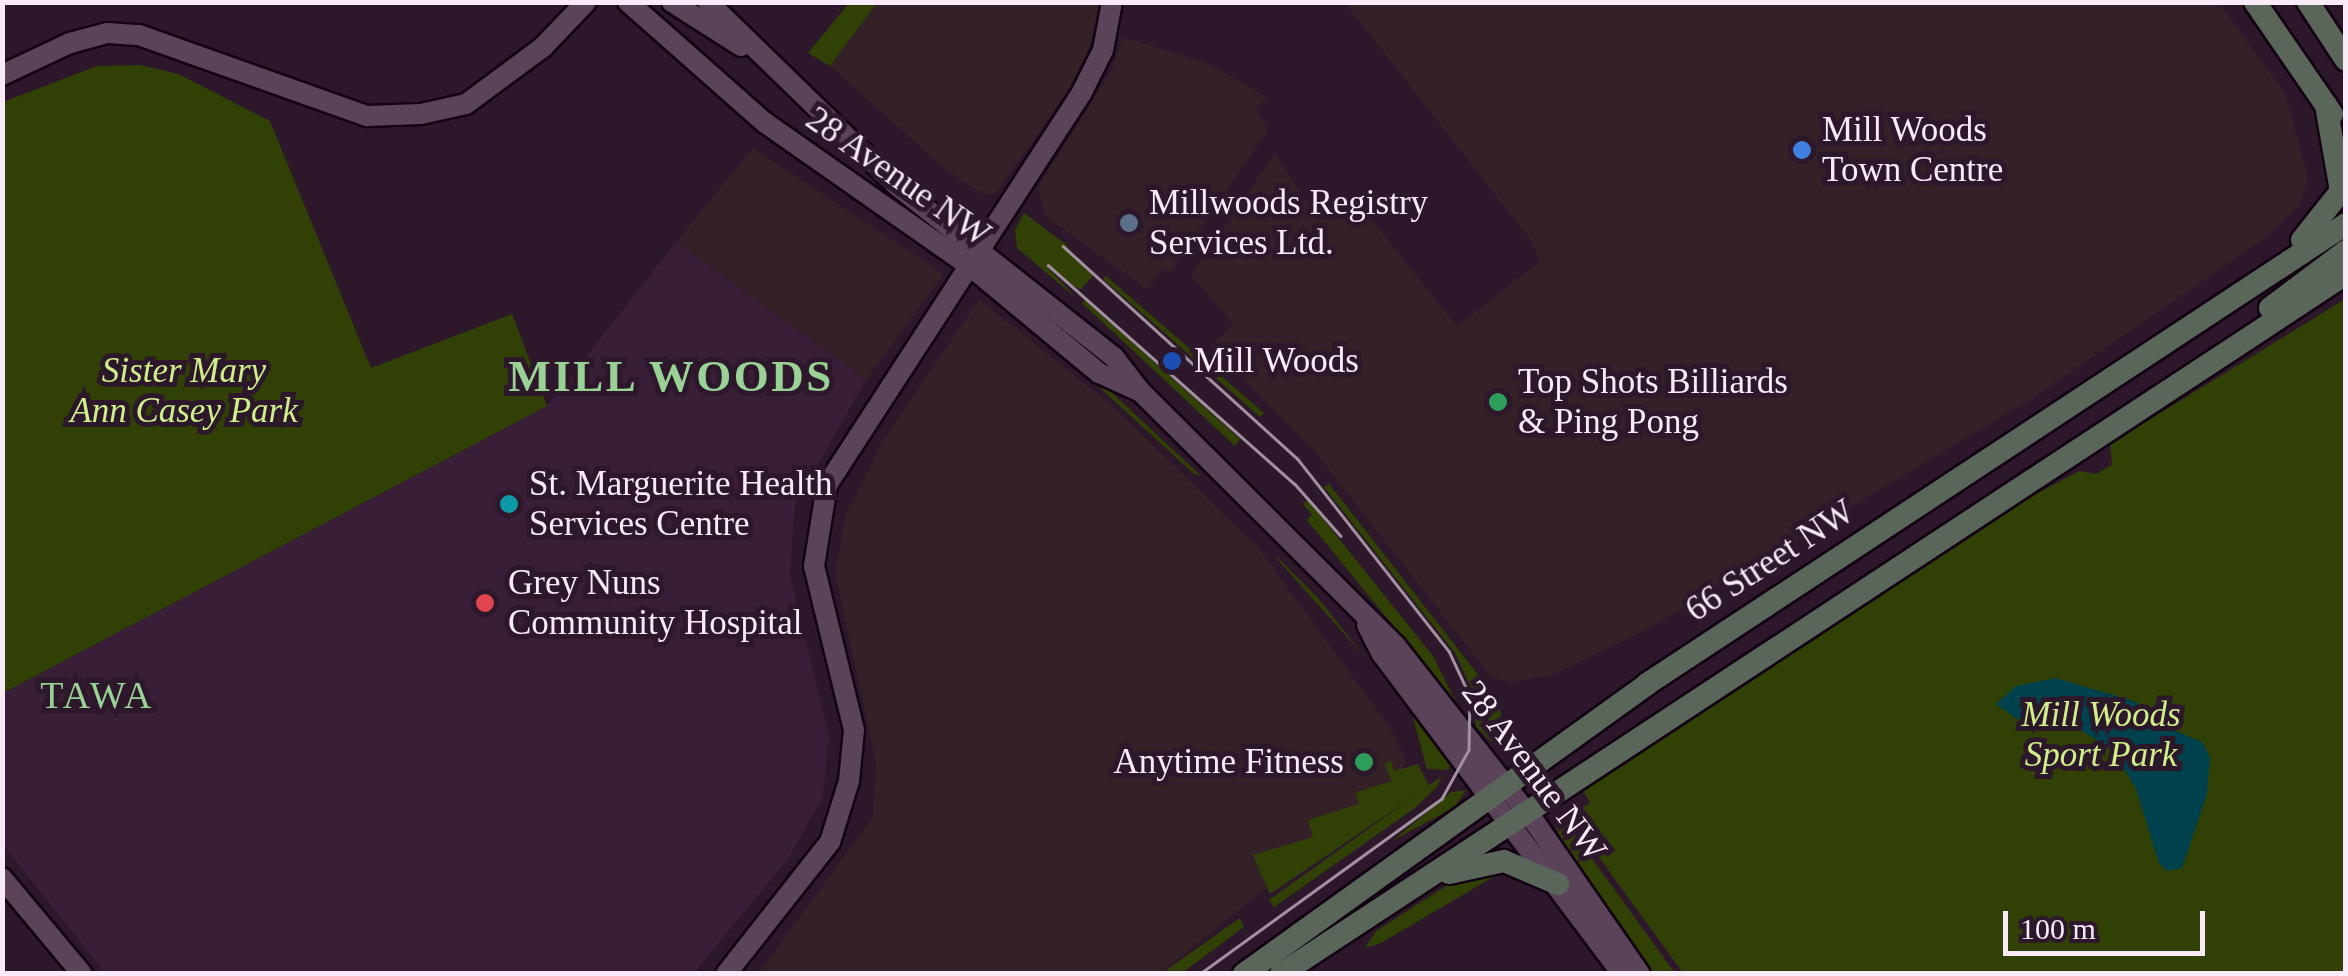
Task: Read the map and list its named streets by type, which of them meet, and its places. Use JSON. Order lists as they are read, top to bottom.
{
  "streets": {
    "main road": ["66 Street NW"],
    "street": ["28 Avenue NW"]
  },
  "crossings": [
    ["28 Avenue NW", "66 Street NW"]
  ],
  "districts": ["MILL WOODS", "TAWA"],
  "parks": ["Sister Mary Ann Casey Park", "Mill Woods Sport Park"],
  "places": [
    "Mill Woods Town Centre",
    "Millwoods Registry Services Ltd.",
    "Mill Woods",
    "Top Shots Billiards & Ping Pong",
    "St. Marguerite Health Services Centre",
    "Grey Nuns Community Hospital",
    "Anytime Fitness"
  ],
  "scale_bar": "100 m"
}
